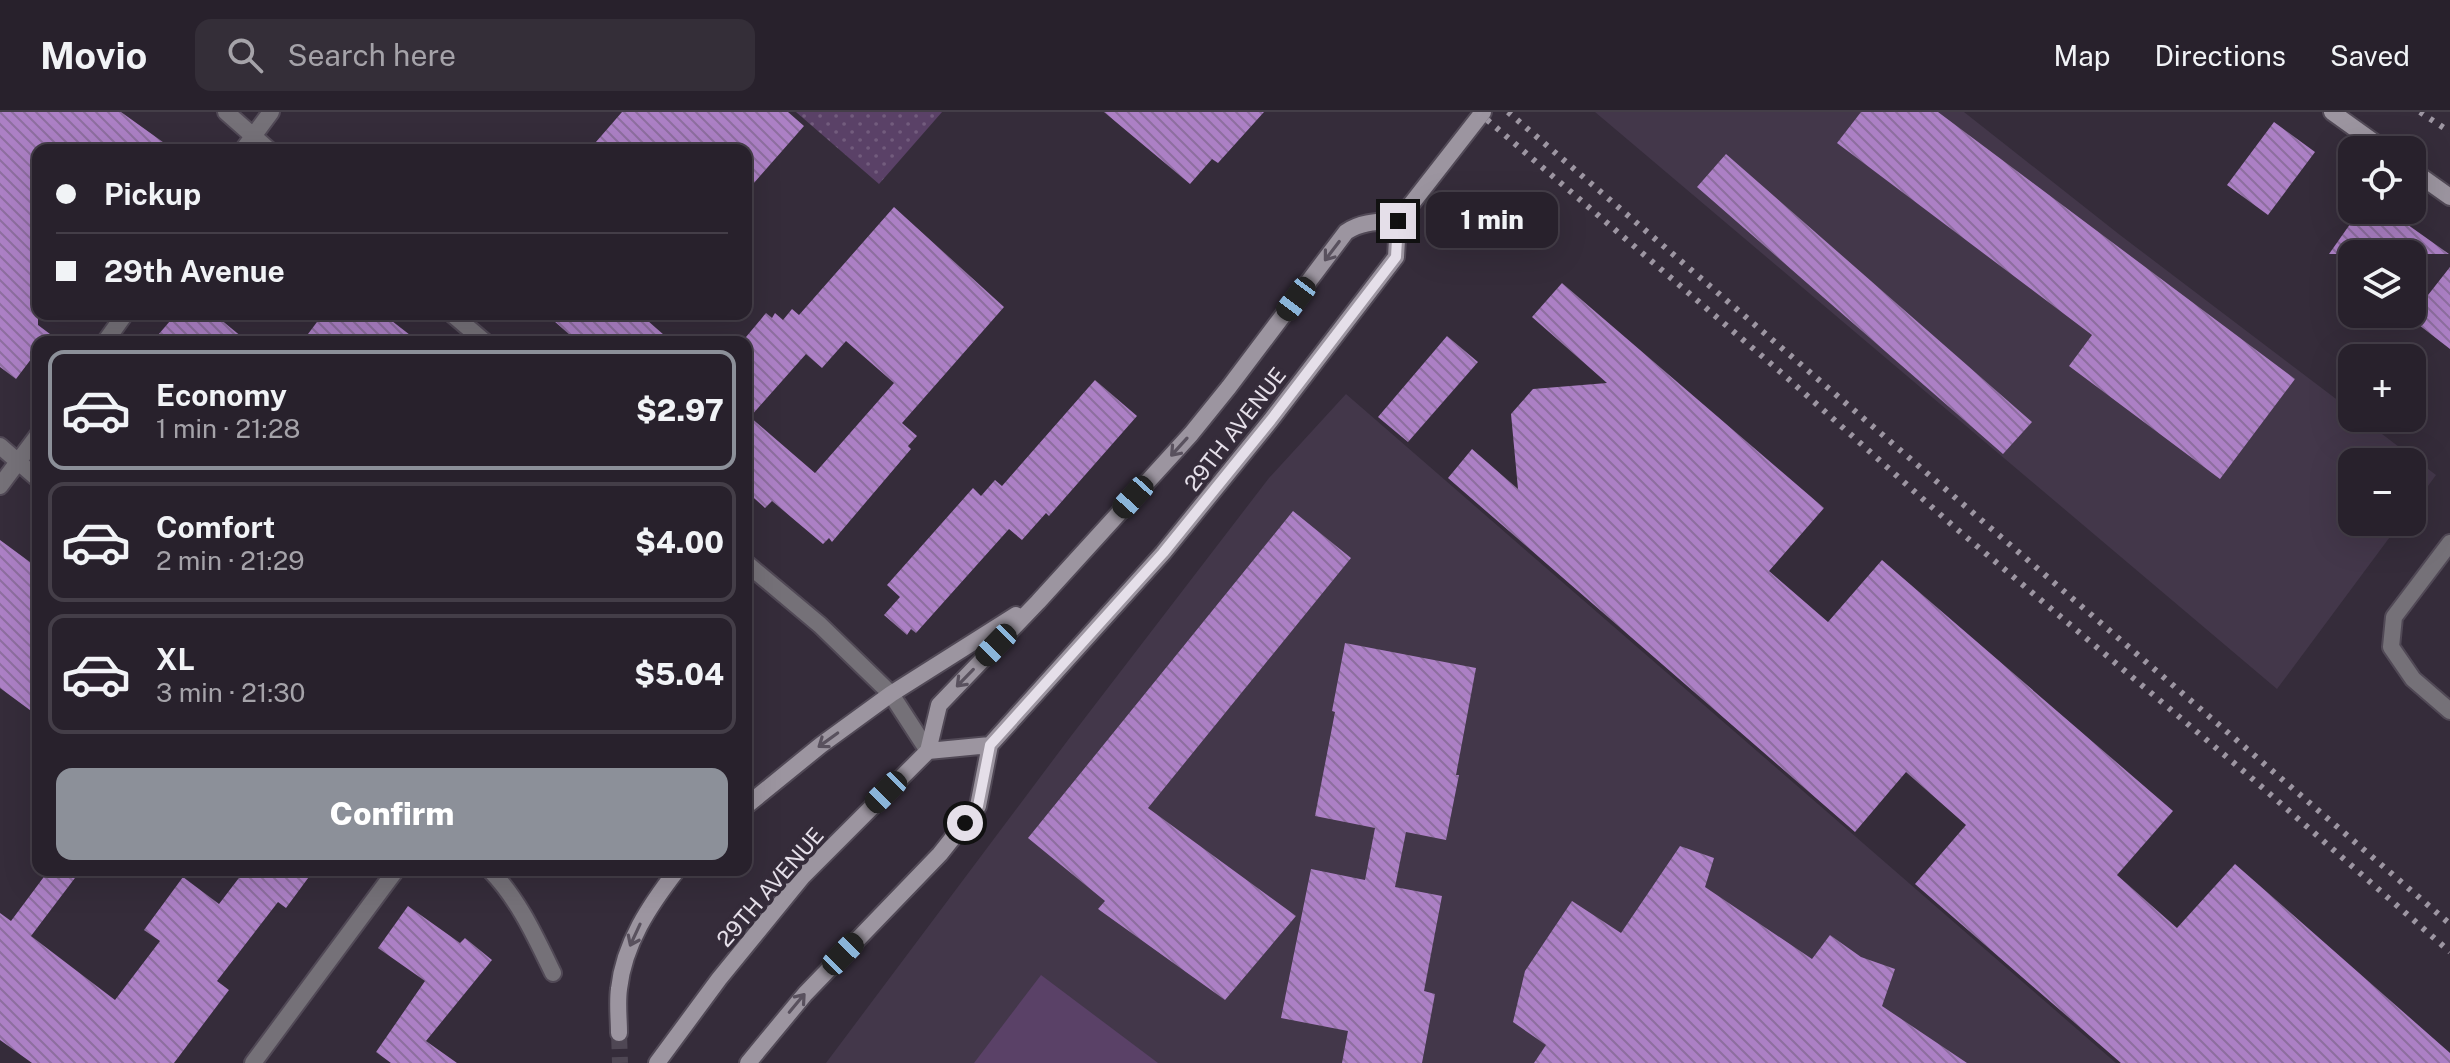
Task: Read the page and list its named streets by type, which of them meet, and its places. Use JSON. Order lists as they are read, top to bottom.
{
  "streets": {
    "main road": ["29TH AVENUE"]
  },
  "page": {
    "header": "Movio",
    "search": "Search here",
    "nav": ["Map", "Directions", "Saved"],
    "map_buttons": ["+", "−"],
    "banner": ["Pickup", "29th Avenue"],
    "bubble": "1 min",
    "list": [
      {
        "name": "Economy",
        "note": "1 min · 21:28",
        "value": "$2.97"
      },
      {
        "name": "Comfort",
        "note": "2 min · 21:29",
        "value": "$4.00"
      },
      {
        "name": "XL",
        "note": "3 min · 21:30",
        "value": "$5.04"
      }
    ],
    "buttons": "Confirm"
  }
}
